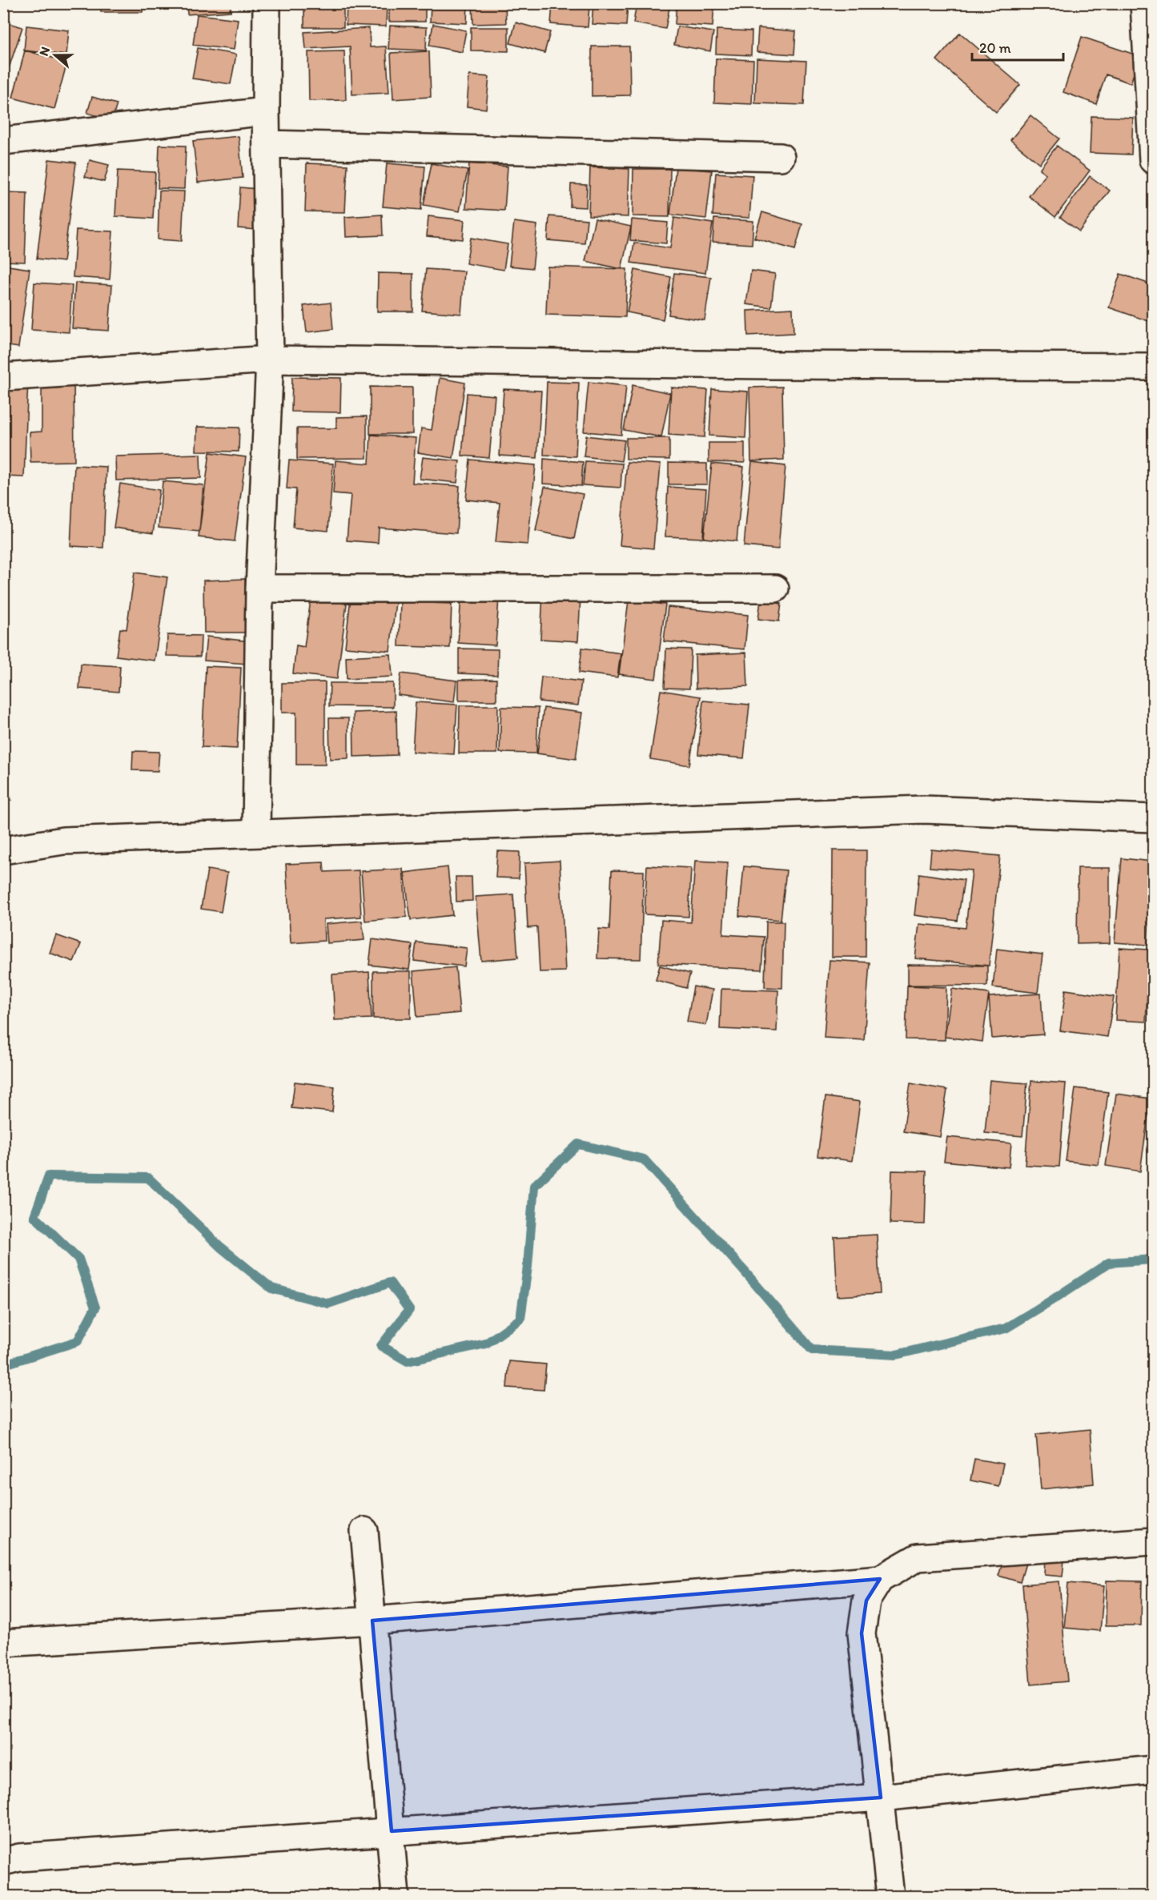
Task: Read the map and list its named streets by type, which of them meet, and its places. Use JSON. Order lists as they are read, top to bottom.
{
  "scale_bar": "20 m",
  "north": "left"
}
